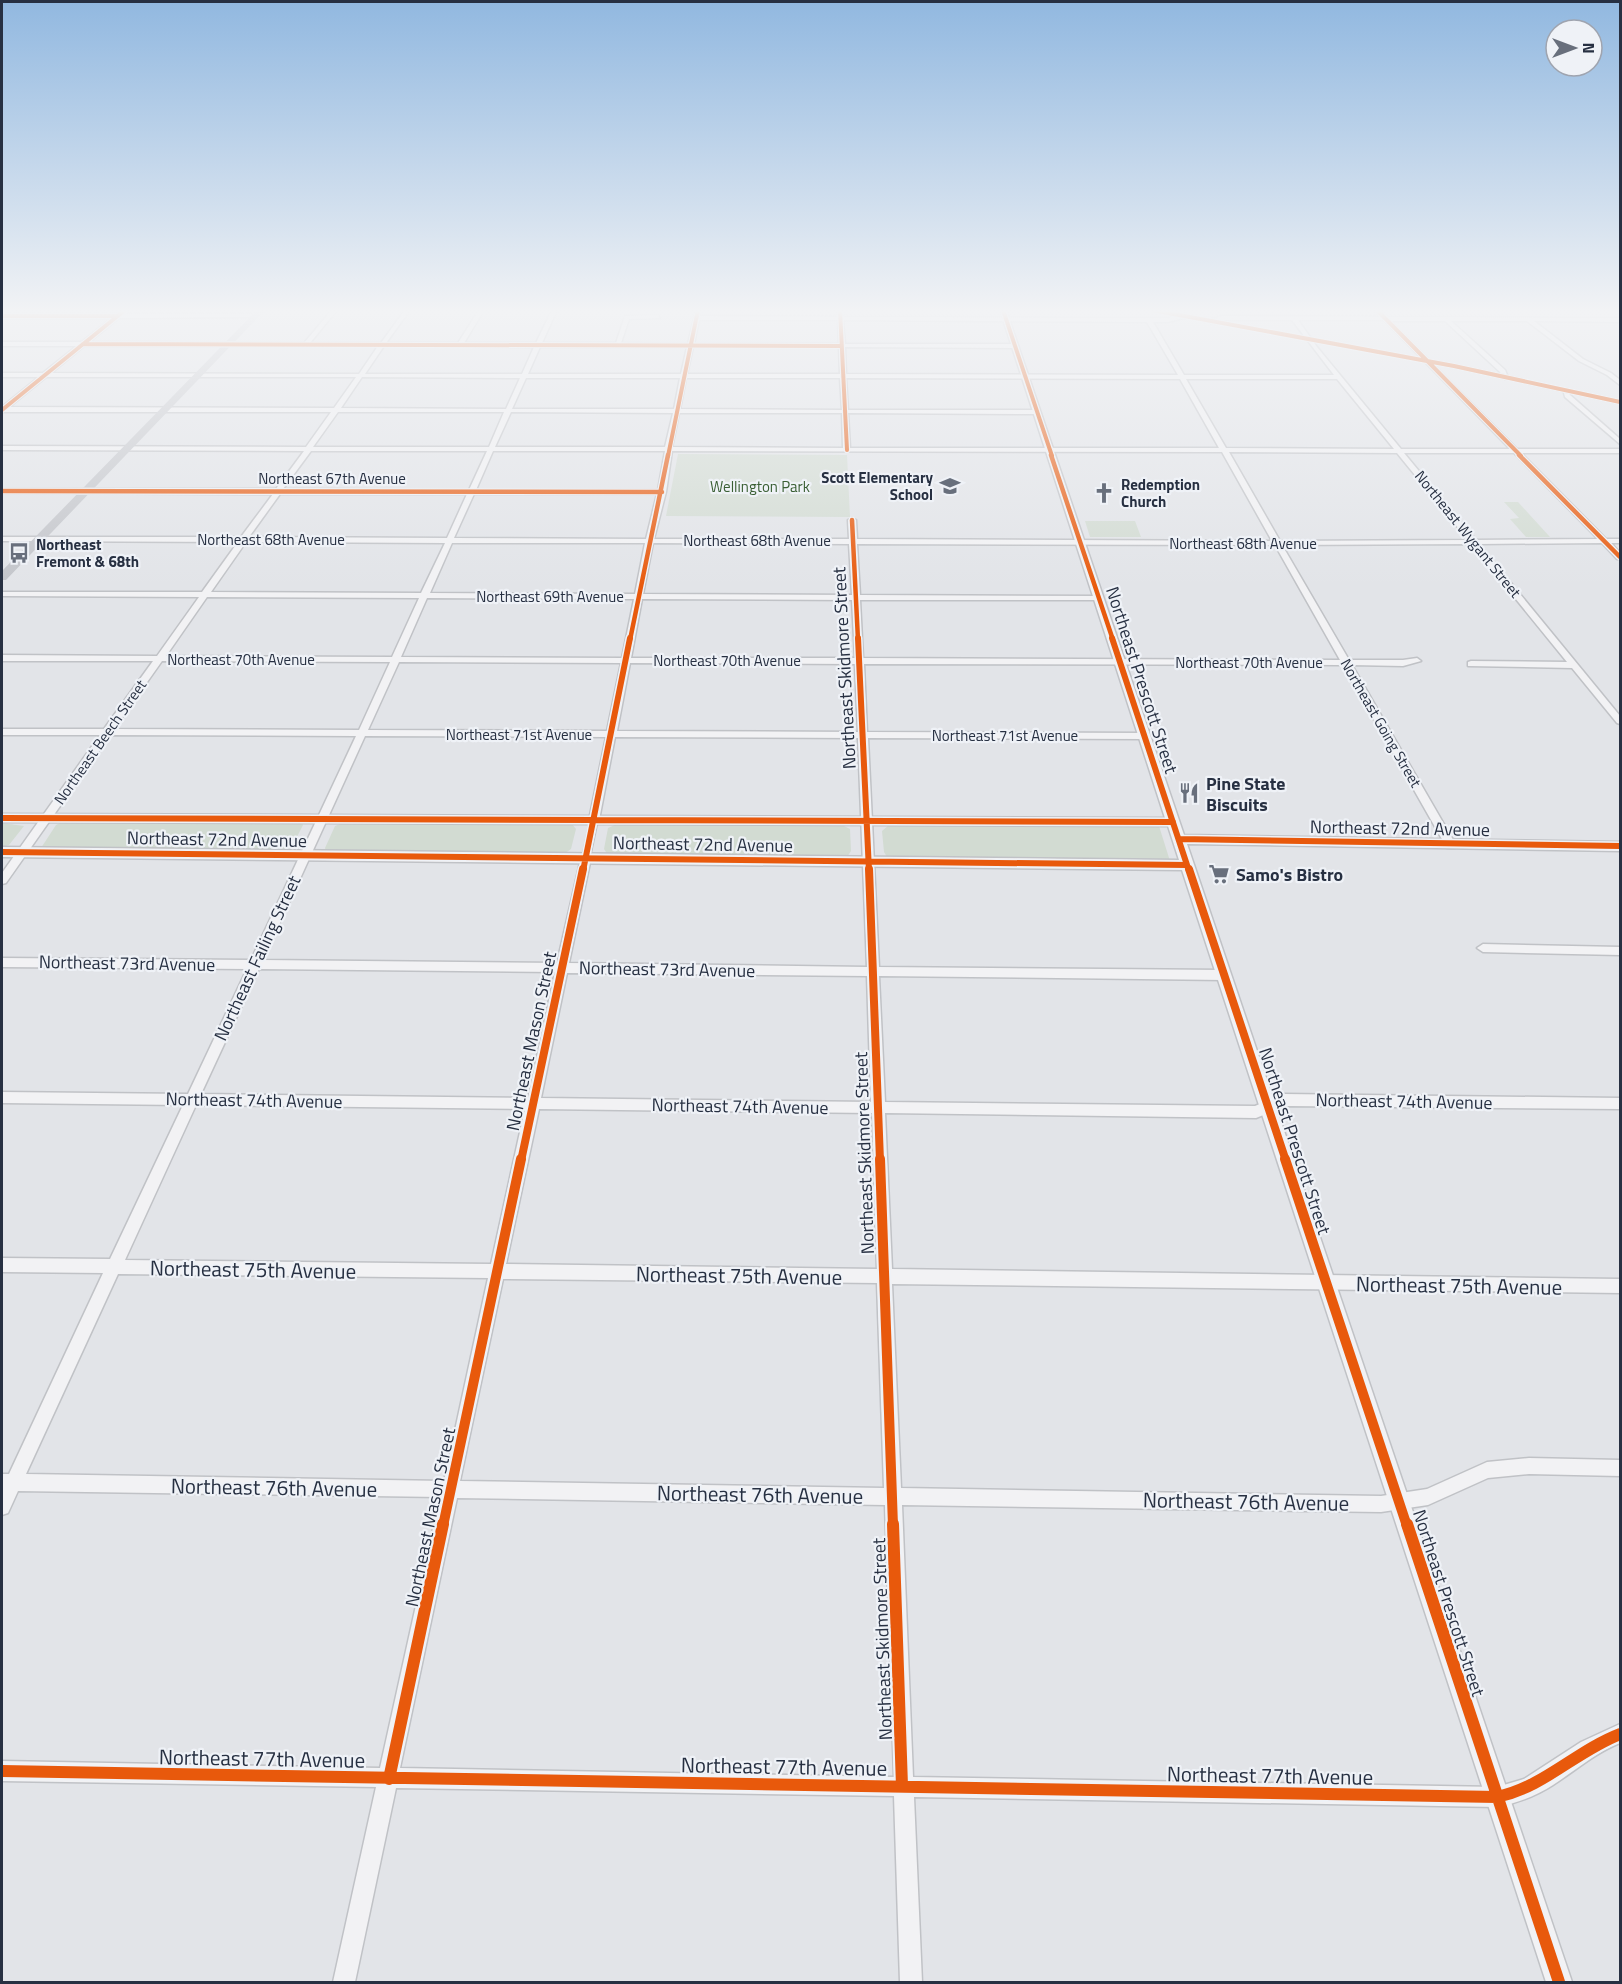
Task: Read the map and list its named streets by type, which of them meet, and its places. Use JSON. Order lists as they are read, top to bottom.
{
  "streets": {
    "street": [
      "Northeast 67th Avenue",
      "Northeast Wygant Street",
      "Northeast 68th Avenue",
      "Northeast 69th Avenue",
      "Northeast 70th Avenue",
      "Northeast Skidmore Street",
      "Northeast Prescott Street",
      "Northeast Going Street",
      "Northeast 71st Avenue",
      "Northeast Beech Street",
      "Northeast 72nd Avenue",
      "Northeast Failing Street",
      "Northeast 73rd Avenue",
      "Northeast Mason Street",
      "Northeast 74th Avenue",
      "Northeast 75th Avenue",
      "Northeast 76th Avenue",
      "Northeast 77th Avenue"
    ]
  },
  "crossings": [
    ["Northeast 67th Avenue", "Northeast Beech Street"],
    ["Northeast 67th Avenue", "Northeast Failing Street"],
    ["Northeast 67th Avenue", "Northeast Mason Street"],
    ["Northeast Wygant Street", "Northeast 68th Avenue"],
    ["Northeast 68th Avenue", "Northeast Skidmore Street"],
    ["Northeast 68th Avenue", "Northeast Prescott Street"],
    ["Northeast 68th Avenue", "Northeast Going Street"],
    ["Northeast 68th Avenue", "Northeast Beech Street"],
    ["Northeast 68th Avenue", "Northeast Failing Street"],
    ["Northeast 68th Avenue", "Northeast Mason Street"],
    ["Northeast 69th Avenue", "Northeast Skidmore Street"],
    ["Northeast 69th Avenue", "Northeast Prescott Street"],
    ["Northeast 69th Avenue", "Northeast Beech Street"],
    ["Northeast 69th Avenue", "Northeast Failing Street"],
    ["Northeast 69th Avenue", "Northeast Mason Street"],
    ["Northeast 70th Avenue", "Northeast Skidmore Street"],
    ["Northeast 70th Avenue", "Northeast Prescott Street"],
    ["Northeast 70th Avenue", "Northeast Going Street"],
    ["Northeast 70th Avenue", "Northeast Beech Street"],
    ["Northeast 70th Avenue", "Northeast Failing Street"],
    ["Northeast 70th Avenue", "Northeast Mason Street"],
    ["Northeast Skidmore Street", "Northeast 71st Avenue"],
    ["Northeast Skidmore Street", "Northeast 72nd Avenue"],
    ["Northeast Skidmore Street", "Northeast 73rd Avenue"],
    ["Northeast Skidmore Street", "Northeast 74th Avenue"],
    ["Northeast Skidmore Street", "Northeast 75th Avenue"],
    ["Northeast Skidmore Street", "Northeast 76th Avenue"],
    ["Northeast Skidmore Street", "Northeast 77th Avenue"],
    ["Northeast Prescott Street", "Northeast 71st Avenue"],
    ["Northeast Prescott Street", "Northeast 72nd Avenue"],
    ["Northeast Prescott Street", "Northeast 73rd Avenue"],
    ["Northeast Prescott Street", "Northeast 74th Avenue"],
    ["Northeast Prescott Street", "Northeast 75th Avenue"],
    ["Northeast Prescott Street", "Northeast 76th Avenue"],
    ["Northeast Prescott Street", "Northeast 77th Avenue"],
    ["Northeast Going Street", "Northeast 72nd Avenue"],
    ["Northeast 71st Avenue", "Northeast Beech Street"],
    ["Northeast 71st Avenue", "Northeast Failing Street"],
    ["Northeast 71st Avenue", "Northeast Mason Street"],
    ["Northeast Beech Street", "Northeast 72nd Avenue"],
    ["Northeast 72nd Avenue", "Northeast Failing Street"],
    ["Northeast 72nd Avenue", "Northeast Mason Street"],
    ["Northeast Failing Street", "Northeast 73rd Avenue"],
    ["Northeast Failing Street", "Northeast 74th Avenue"],
    ["Northeast Failing Street", "Northeast 75th Avenue"],
    ["Northeast Failing Street", "Northeast 76th Avenue"],
    ["Northeast 73rd Avenue", "Northeast Mason Street"],
    ["Northeast Mason Street", "Northeast 74th Avenue"],
    ["Northeast Mason Street", "Northeast 75th Avenue"],
    ["Northeast Mason Street", "Northeast 76th Avenue"],
    ["Northeast Mason Street", "Northeast 77th Avenue"]
  ],
  "parks": ["Wellington Park"],
  "places": {
    "school or university": ["Scott Elementary School"],
    "church": ["Redemption Church"],
    "bus stop": ["Northeast Fremont & 68th"],
    "restaurant": ["Pine State Biscuits"],
    "supermarket": ["Samo's Bistro"]
  },
  "north": "right"
}
